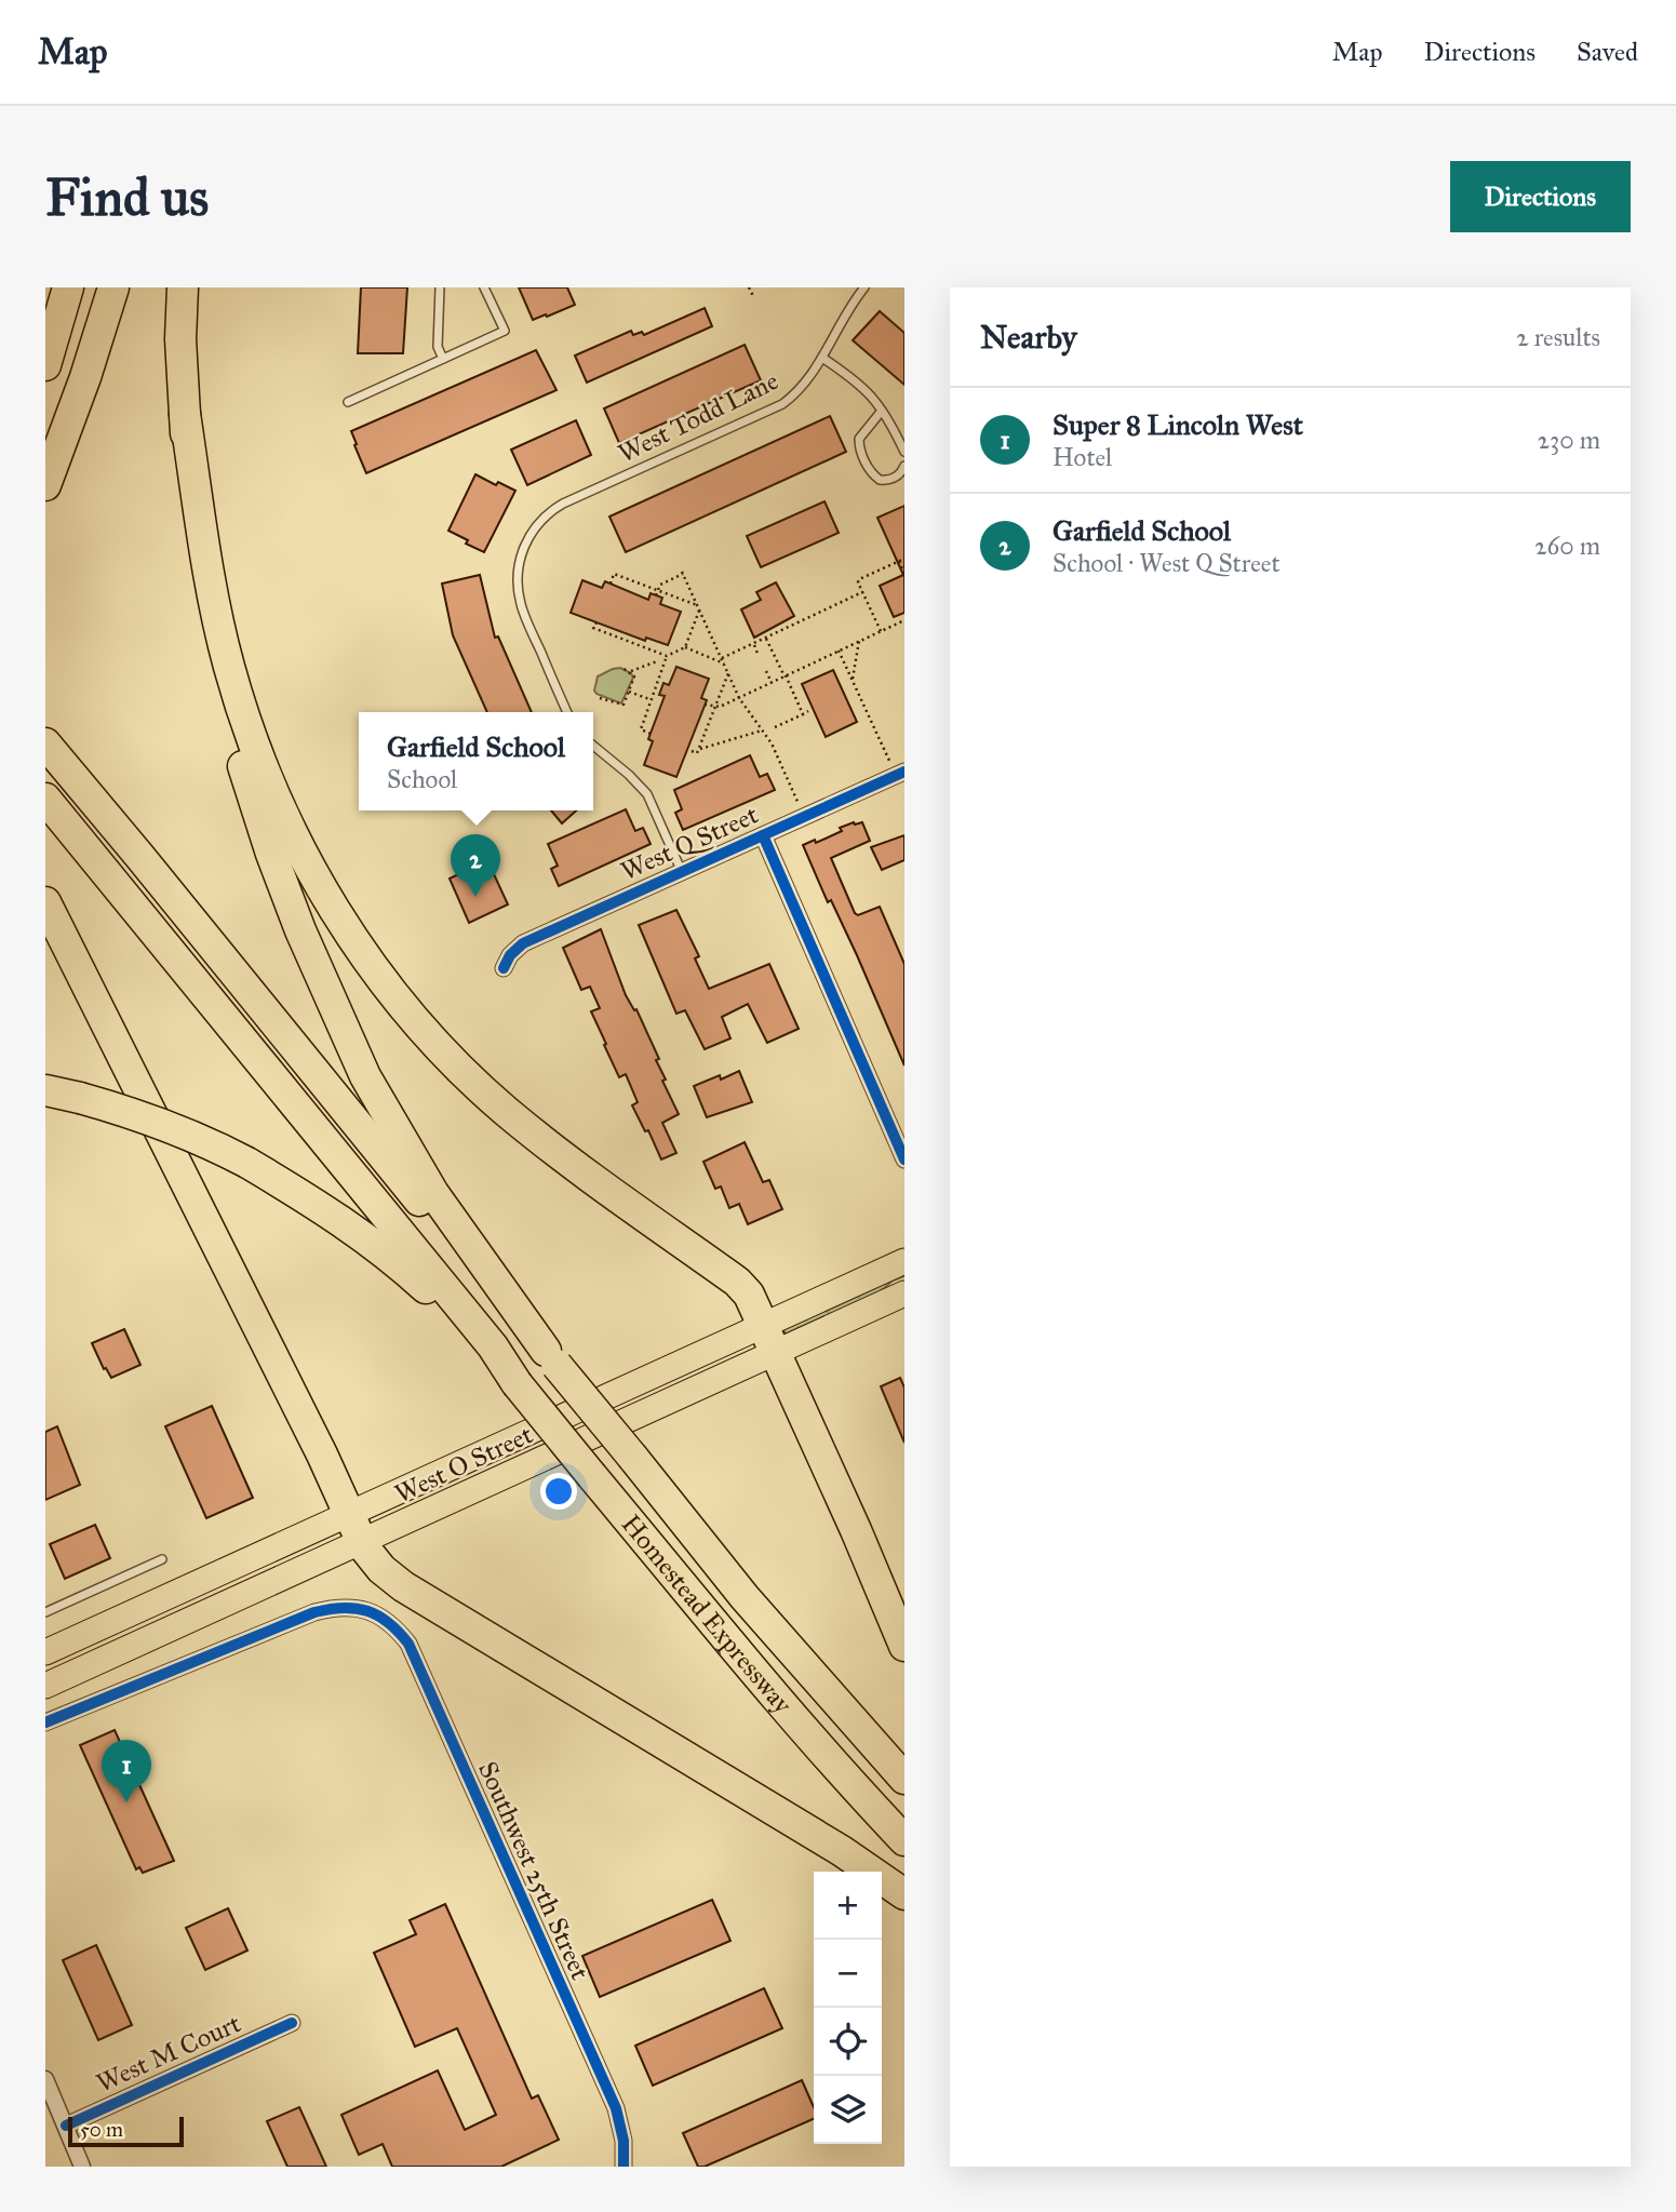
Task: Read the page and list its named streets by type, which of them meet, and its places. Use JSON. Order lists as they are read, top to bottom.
{
  "streets": {
    "highway": ["Homestead Expressway"],
    "main road": ["West O Street"],
    "street": ["West Q Street", "Southwest 25th Street", "West M Court"],
    "lane": ["West Todd Lane"]
  },
  "scale_bar": "50 m",
  "page": {
    "header": "Map",
    "nav": ["Map", "Directions", "Saved"],
    "buttons": "Directions",
    "title": "Find us",
    "heading": ["Nearby", "2 results"],
    "list": [
      {
        "mark": "1",
        "name": "Super 8 Lincoln West",
        "note": "Hotel",
        "value": "230 m"
      },
      {
        "mark": "2",
        "name": "Garfield School",
        "note": "School · West Q Street",
        "value": "260 m"
      }
    ],
    "popup": ["Garfield School", "School"],
    "pins": ["2", "1"],
    "map_buttons": ["+", "−"],
    "scale": "50 m"
  }
}
